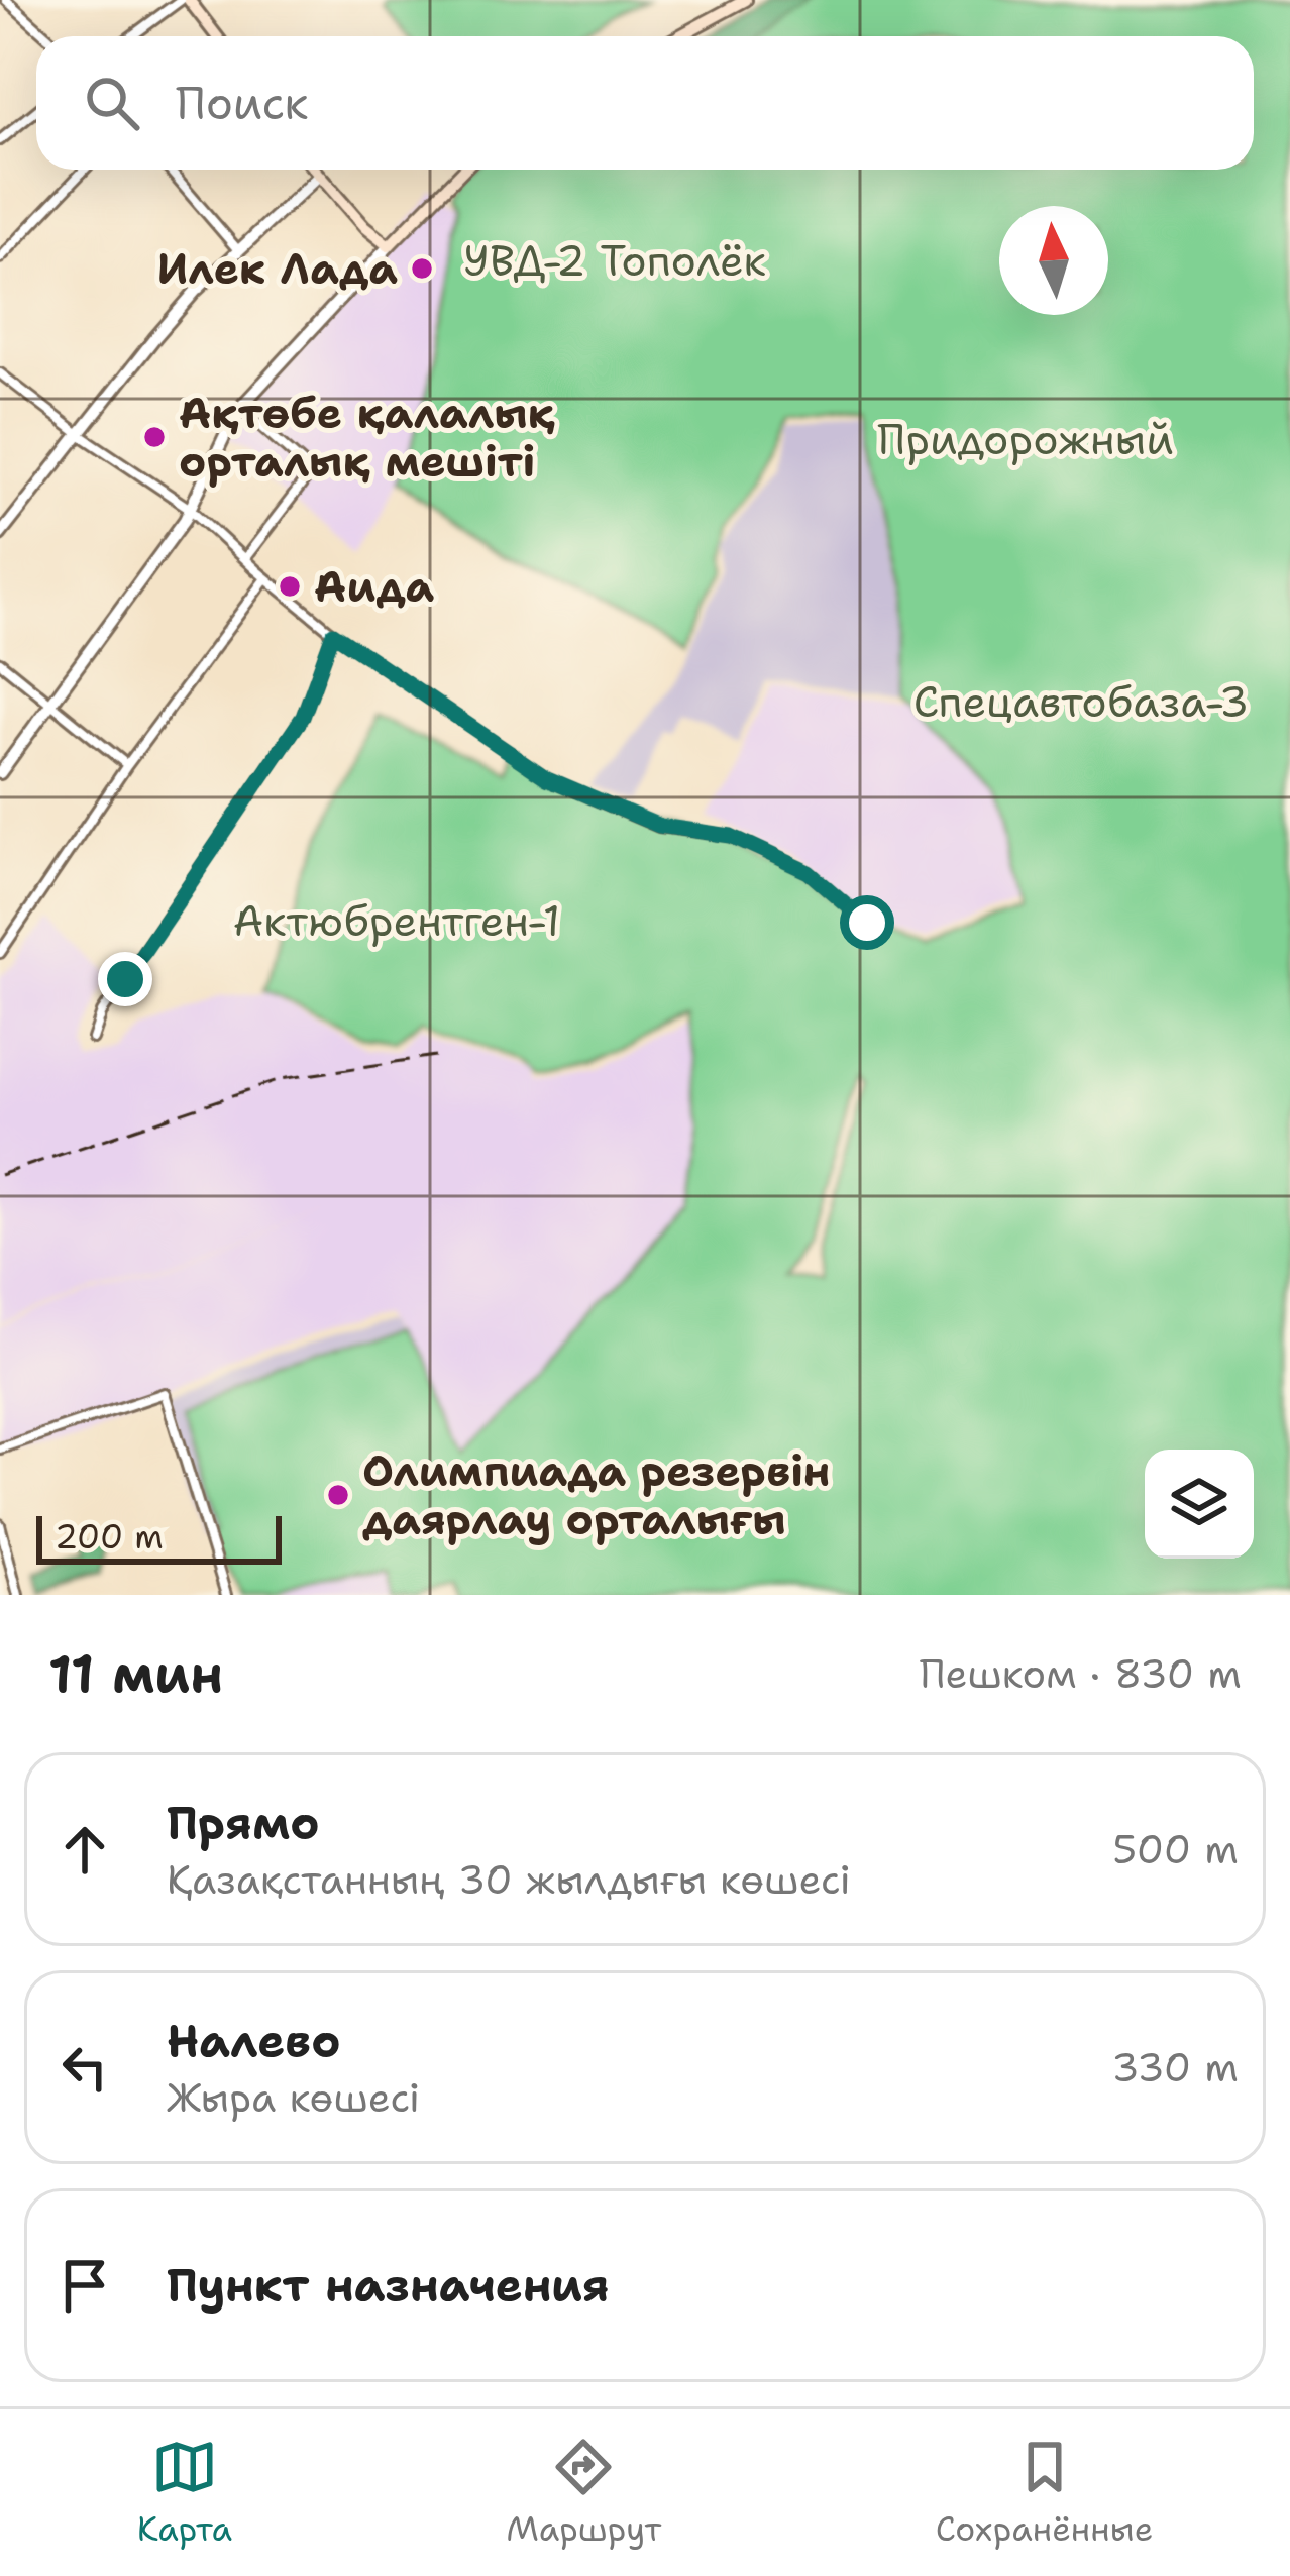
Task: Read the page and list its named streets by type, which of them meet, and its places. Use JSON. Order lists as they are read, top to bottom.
{
  "parks": [
    "УВД-2 Тополёк",
    "Придорожный",
    "Спецавтобаза-3",
    "Актюбрентген-1"
  ],
  "places": [
    "Илек Лада",
    "Ақтөбе қалалық орталық мешіті",
    "Аида",
    "Олимпиада резервін даярлау орталығы"
  ],
  "scale_bar": "200 m",
  "north": "top",
  "page": {
    "search": "Поиск",
    "scale": "200 m",
    "heading": ["11 мин", "Пешком · 830 m"],
    "list": [
      ["Прямо", "Қазақстанның 30 жылдығы көшесі", "500 m"],
      ["Налево", "Жыра көшесі", "330 m"],
      "Пункт назначения"
    ],
    "nav": ["Карта", "Маршрут", "Сохранённые"]
  }
}
